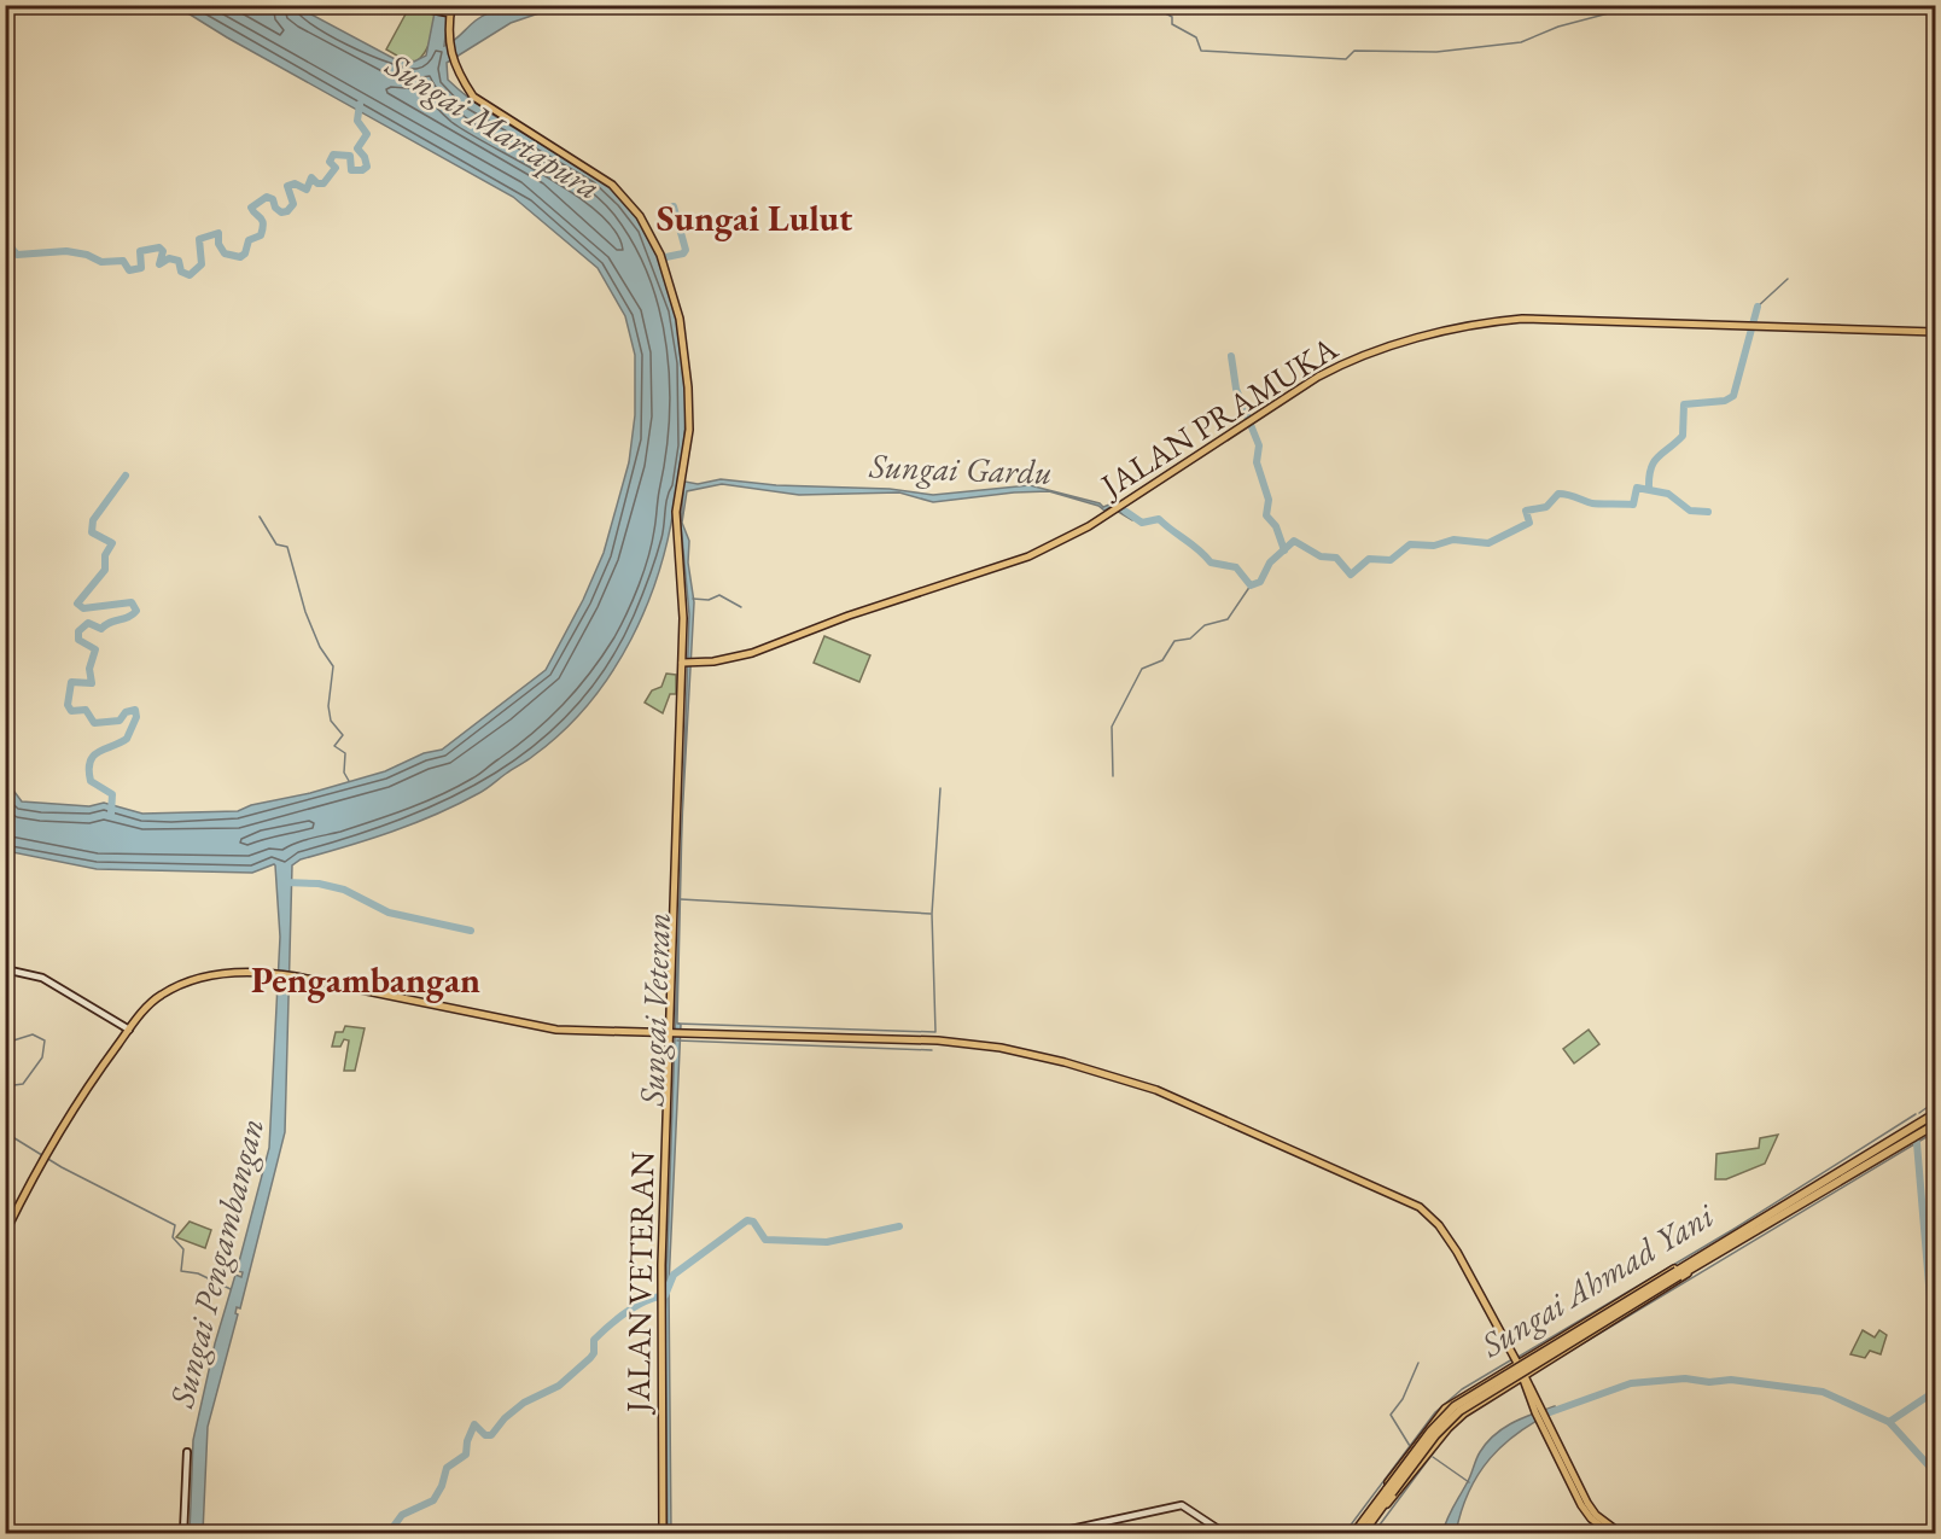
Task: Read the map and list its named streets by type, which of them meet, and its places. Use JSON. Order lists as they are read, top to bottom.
{
  "streets": {
    "main road": ["JALAN PRAMUKA", "JALAN VETERAN"]
  },
  "crossings": [
    ["JALAN PRAMUKA", "JALAN VETERAN"]
  ],
  "districts": ["Sungai Lulut", "Pengambangan"],
  "water": [
    "Sungai Martapura",
    "Sungai Gardu",
    "Sungai Veteran",
    "Sungai Pengambangan",
    "Sungai Ahmad Yani"
  ]
}
